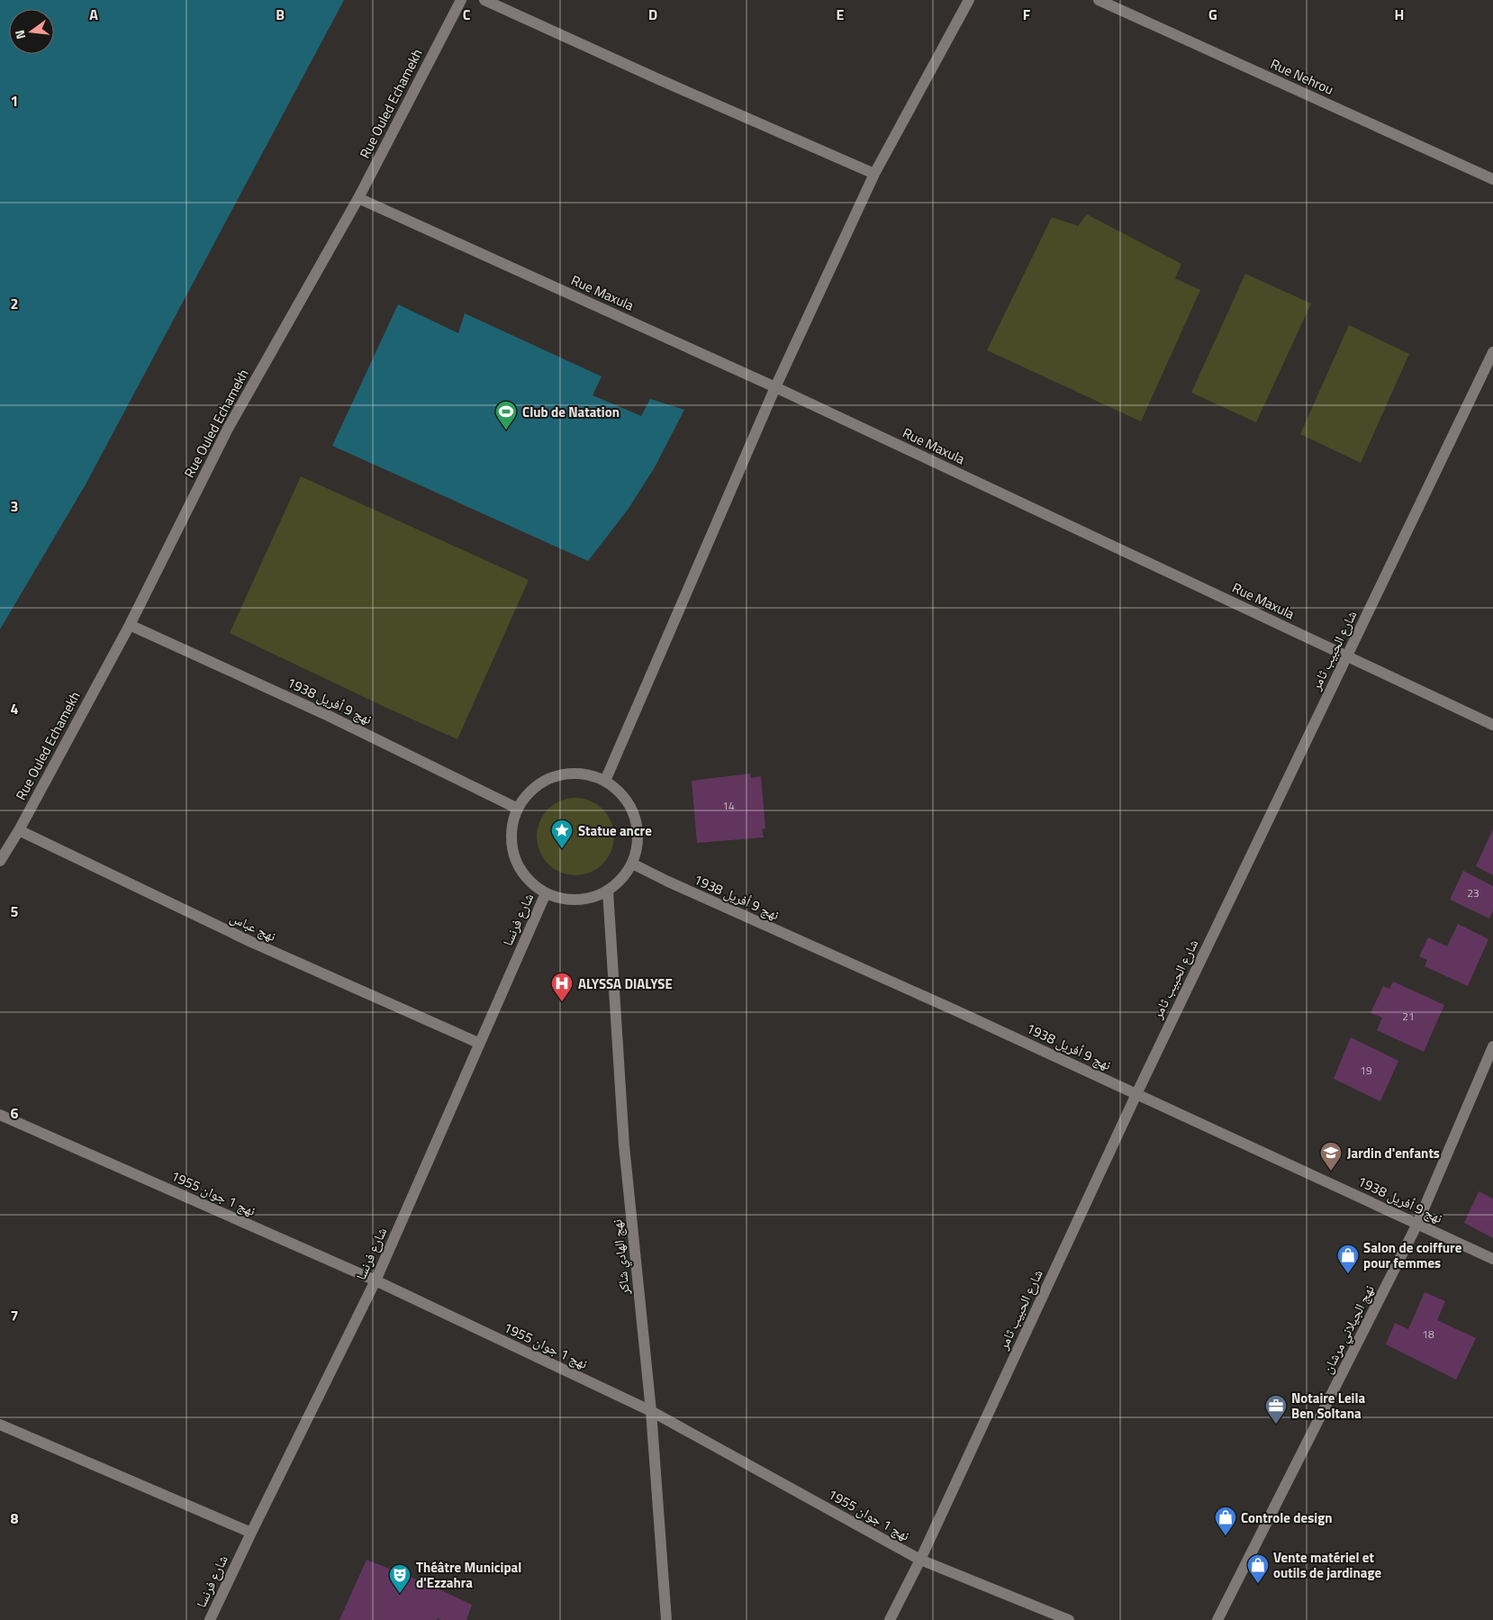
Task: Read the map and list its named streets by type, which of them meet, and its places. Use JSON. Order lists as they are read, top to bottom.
{
  "streets": {
    "street": [
      "Rue Nehrou",
      "Rue Ouled Echamekh",
      "Rue Maxula",
      "شارع الحبيب ثامر",
      "نهج 9 أفريل 1938",
      "شارع فرنسا",
      "نهج عباس",
      "نهج 1 جوان 1955",
      "نهج الهادي شاكر",
      "نهج الجيلاني مرشان"
    ]
  },
  "crossings": [
    ["Rue Ouled Echamekh", "Rue Maxula"],
    ["Rue Ouled Echamekh", "نهج 9 أفريل 1938"],
    ["Rue Ouled Echamekh", "نهج عباس"],
    ["Rue Maxula", "شارع الحبيب ثامر"],
    ["شارع الحبيب ثامر", "نهج 9 أفريل 1938"],
    ["شارع الحبيب ثامر", "نهج 1 جوان 1955"],
    ["نهج 9 أفريل 1938", "شارع فرنسا"],
    ["نهج 9 أفريل 1938", "نهج الهادي شاكر"],
    ["نهج 9 أفريل 1938", "نهج الجيلاني مرشان"],
    ["شارع فرنسا", "نهج عباس"],
    ["شارع فرنسا", "نهج 1 جوان 1955"],
    ["شارع فرنسا", "نهج الهادي شاكر"],
    ["نهج 1 جوان 1955", "نهج الهادي شاكر"]
  ],
  "places": {
    "sports": ["Club de Natation"],
    "place": ["Statue ancre"],
    "hospital": ["ALYSSA DIALYSE"],
    "school or university": ["Jardin d'enfants"],
    "shop": ["Salon de coiffure pour femmes", "Controle design", "Vente matériel et outils de jardinage"],
    "office": ["Notaire Leila Ben Soltana"],
    "theatre": ["Théâtre Municipal d'Ezzahra"]
  },
  "house_numbers": [
    "14",
    "23",
    "21",
    "19",
    "18"
  ],
  "north": "left",
  "grid": {
    "columns": [
      "A",
      "B",
      "C",
      "D",
      "E",
      "F",
      "G",
      "H"
    ],
    "rows": [
      "1",
      "2",
      "3",
      "4",
      "5",
      "6",
      "7",
      "8"
    ]
  }
}
